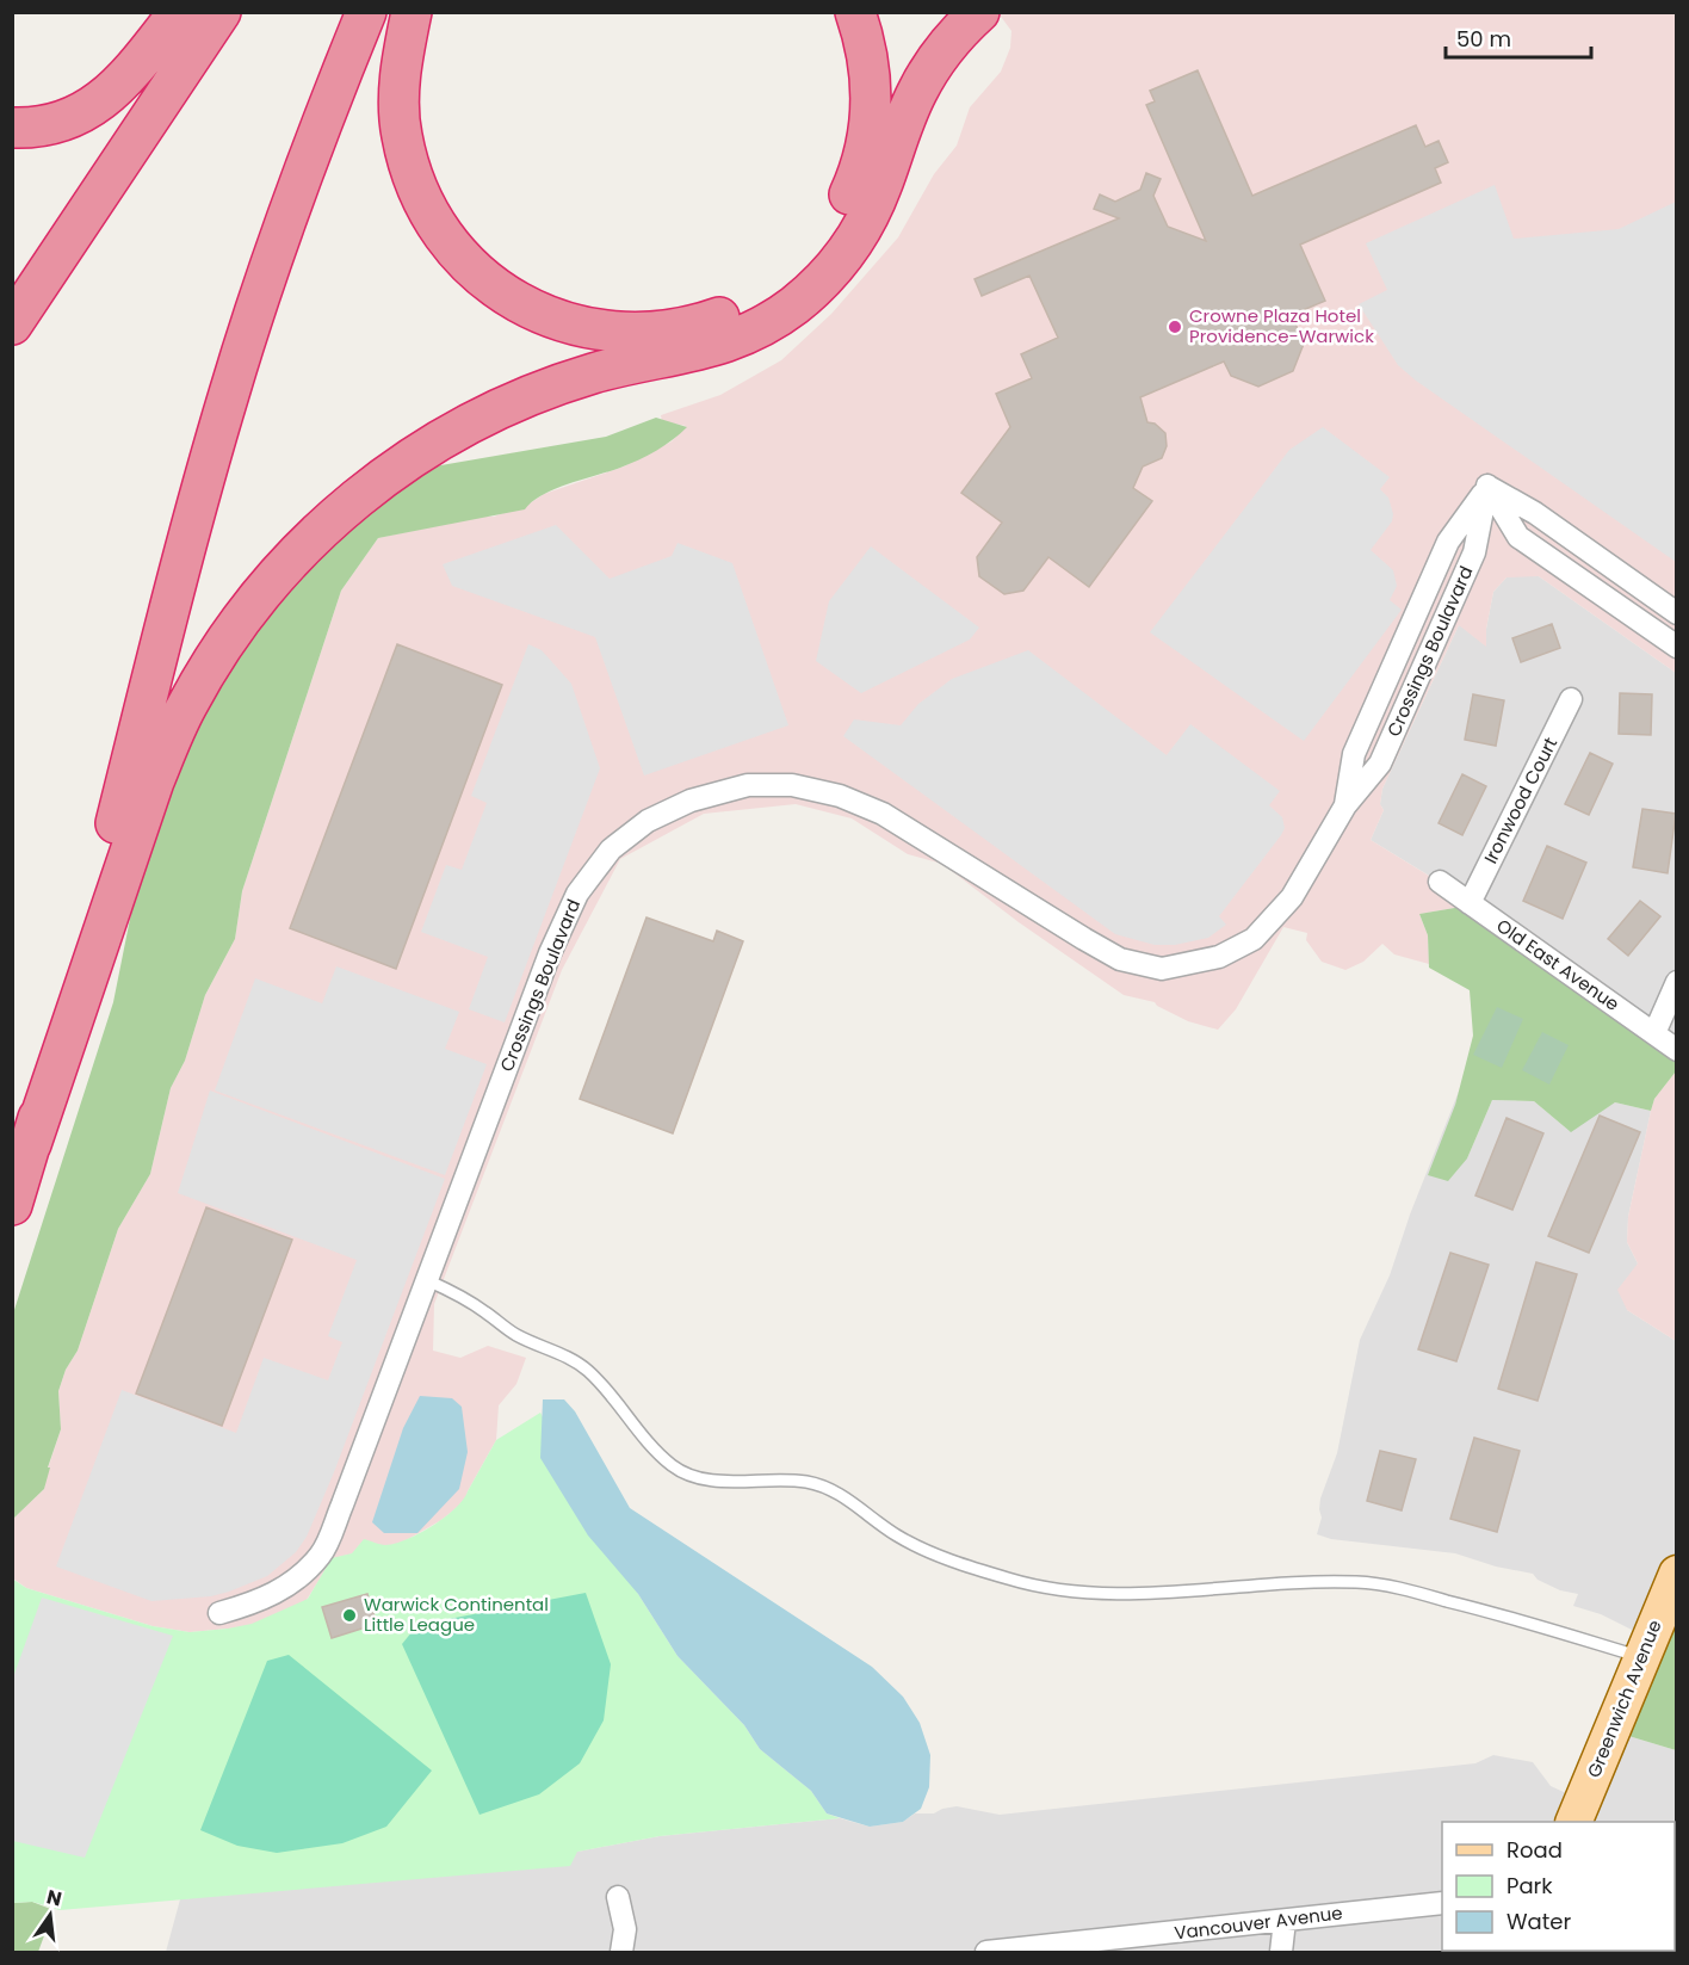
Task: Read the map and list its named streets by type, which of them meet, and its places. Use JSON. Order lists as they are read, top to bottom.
{
  "streets": {
    "main road": ["Greenwich Avenue"],
    "street": [
      "Crossings Boulavard",
      "Ironwood Court",
      "Old East Avenue",
      "Vancouver Avenue"
    ]
  },
  "crossings": [
    ["Ironwood Court", "Old East Avenue"]
  ],
  "places": ["Crowne Plaza Hotel Providence-Warwick", "Warwick Continental Little League"],
  "legend": ["Road", "Park", "Water"],
  "scale_bar": "50 m",
  "north": "top"
}
